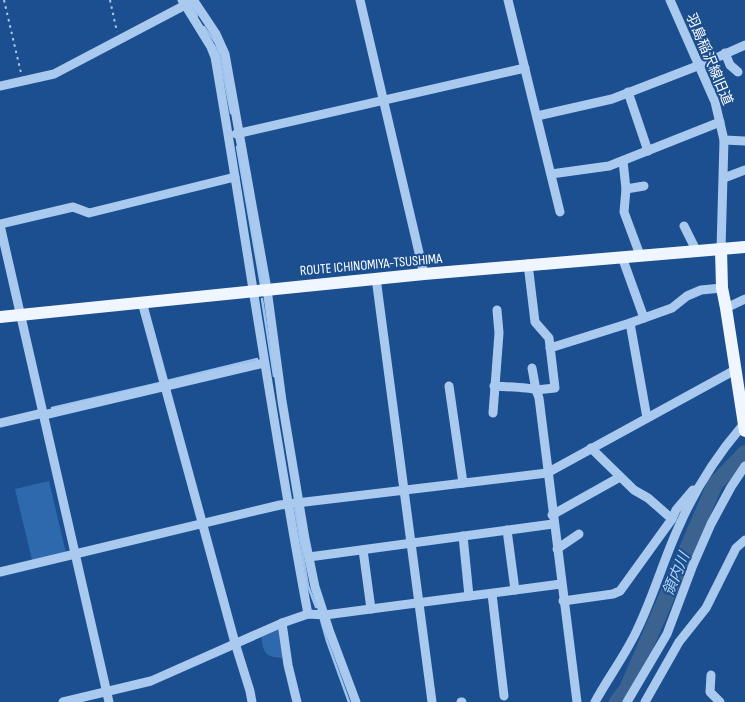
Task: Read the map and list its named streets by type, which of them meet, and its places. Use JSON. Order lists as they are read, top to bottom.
{
  "streets": {
    "main road": ["ROUTE ICHINOMIYA-TSUSHIMA"],
    "street": ["羽島稲沢線旧道"]
  },
  "crossings": [
    ["羽島稲沢線旧道", "ROUTE ICHINOMIYA-TSUSHIMA"]
  ],
  "water": ["領内川"]
}
